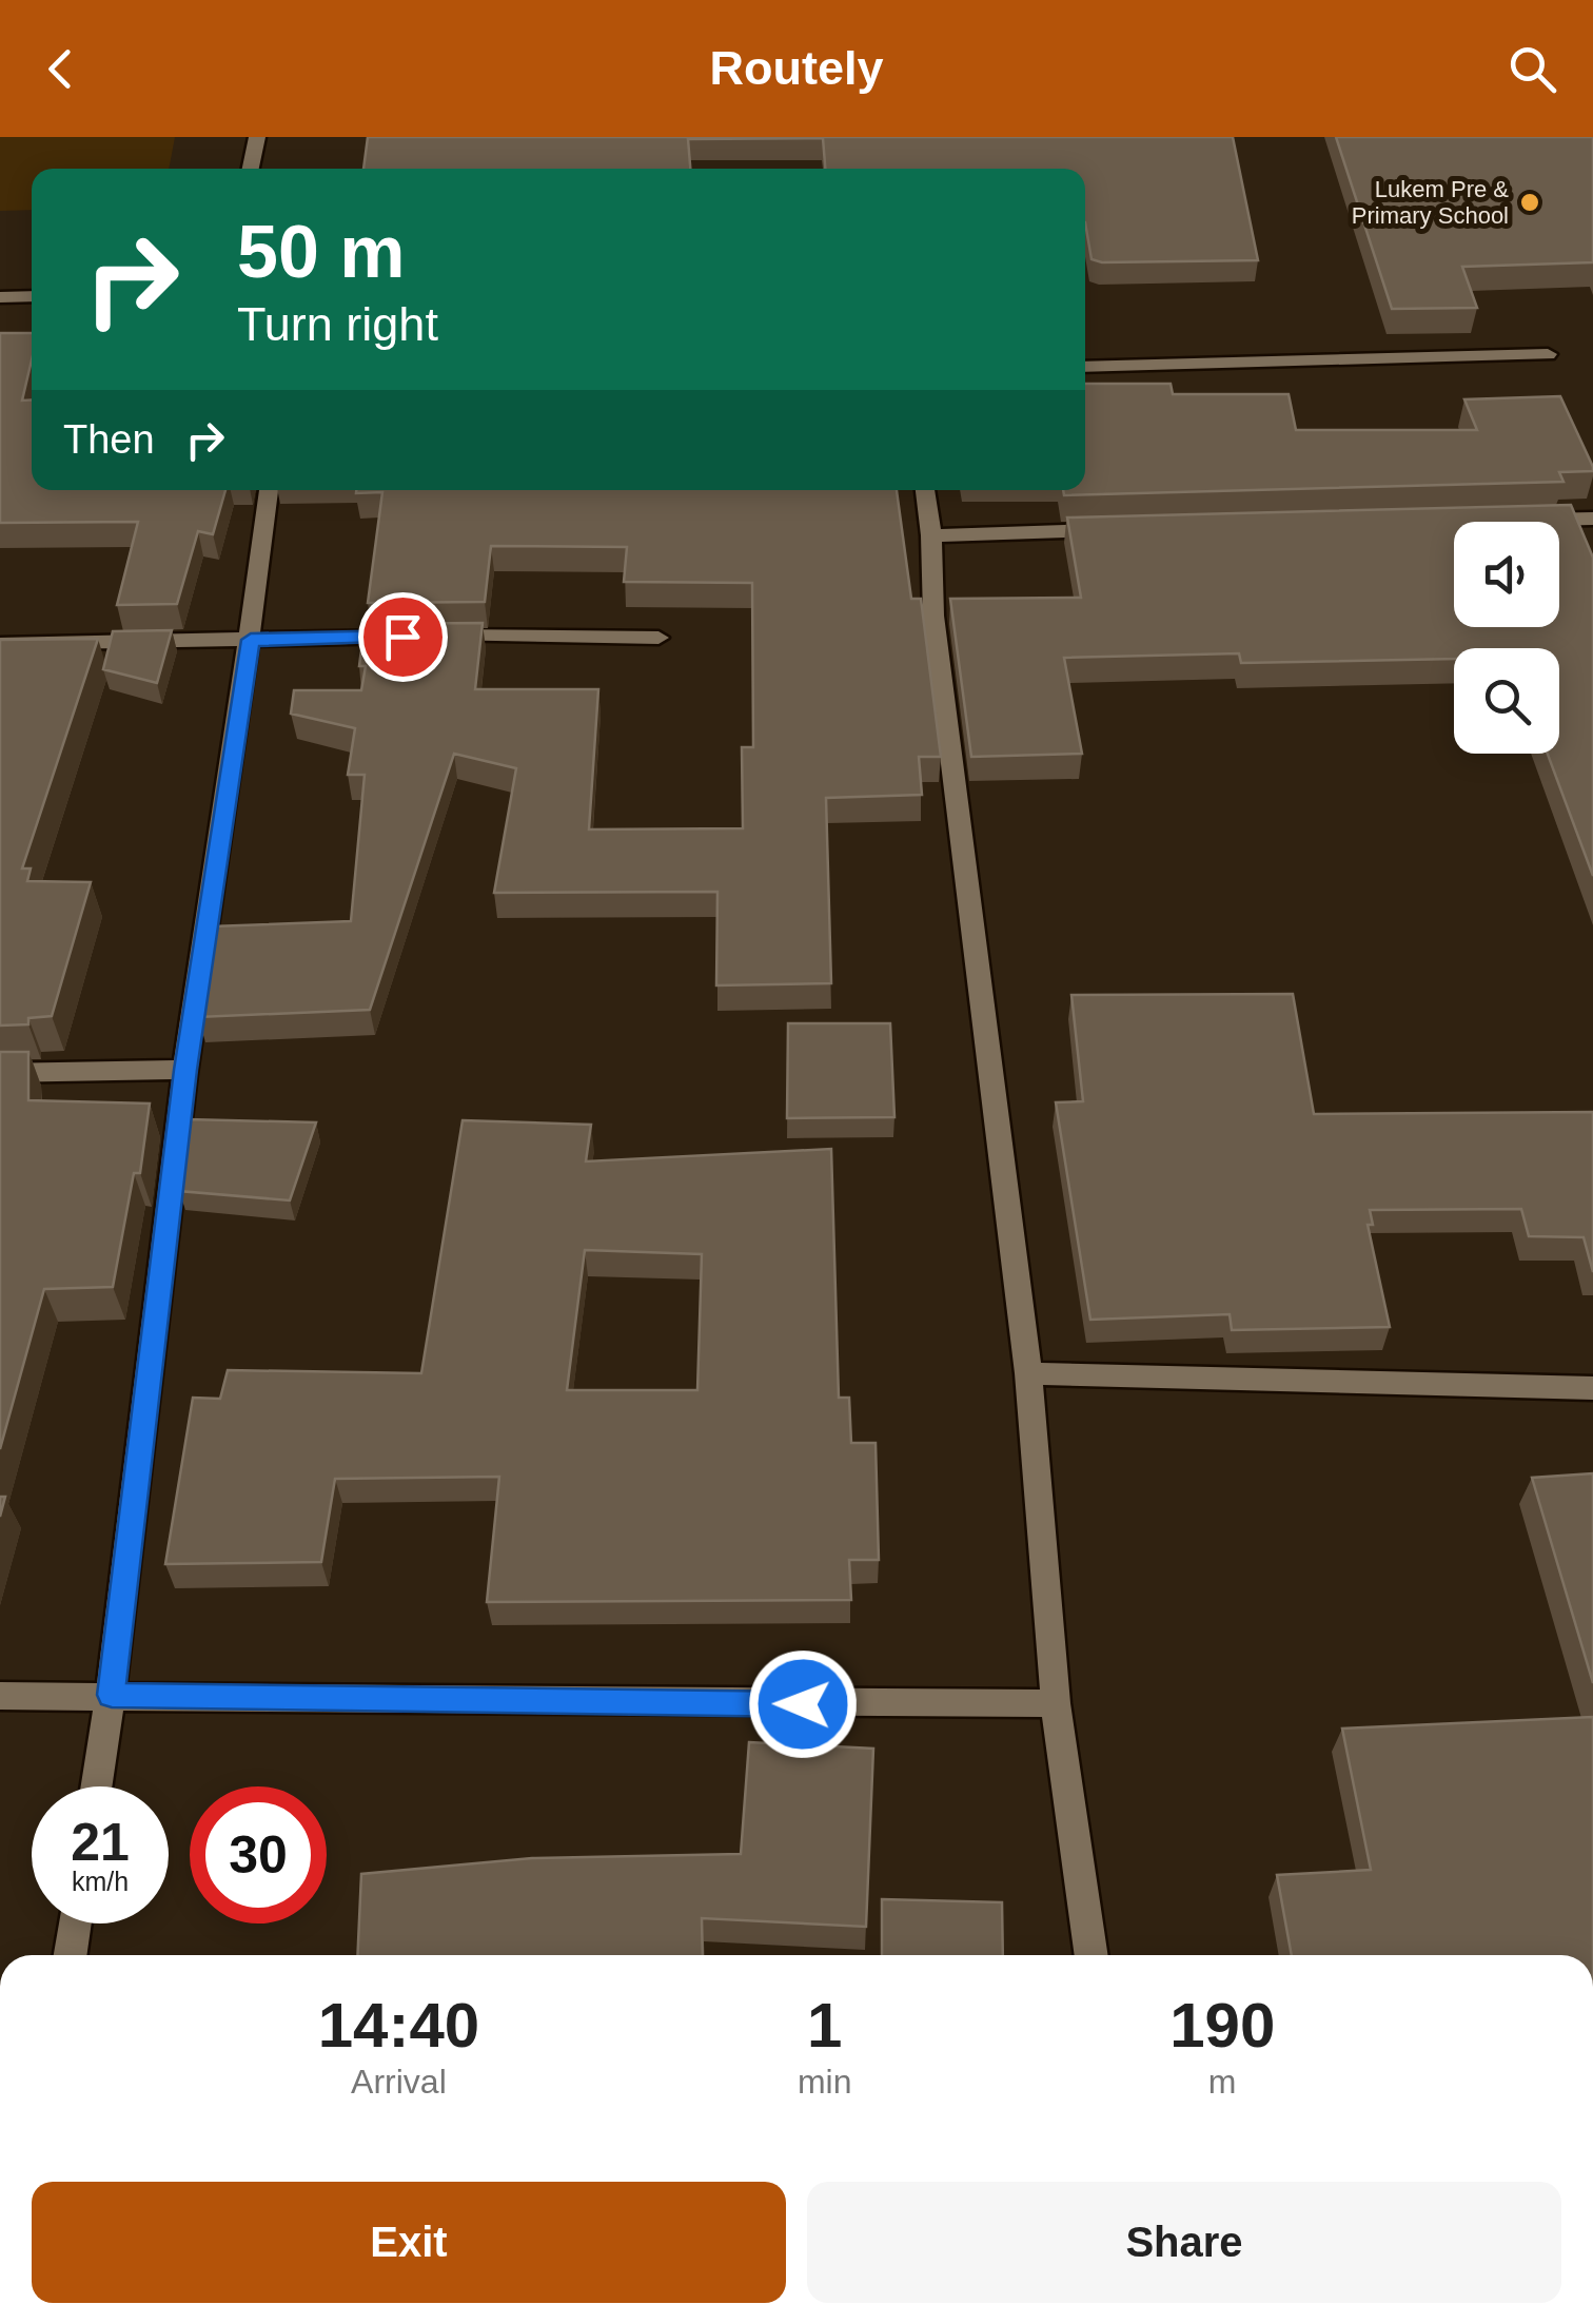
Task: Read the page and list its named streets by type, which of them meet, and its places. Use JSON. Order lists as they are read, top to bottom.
{
  "places": ["Lukem Pre & Primary School"],
  "page": {
    "header": "Routely",
    "turn": ["50 m", "Turn right"],
    "then": "Then",
    "speed": "21 km/h",
    "limit": "30",
    "eta": [
      "14:40",
      "Arrival",
      "1",
      "min",
      "190",
      "m"
    ],
    "buttons": ["Exit", "Share"]
  }
}
